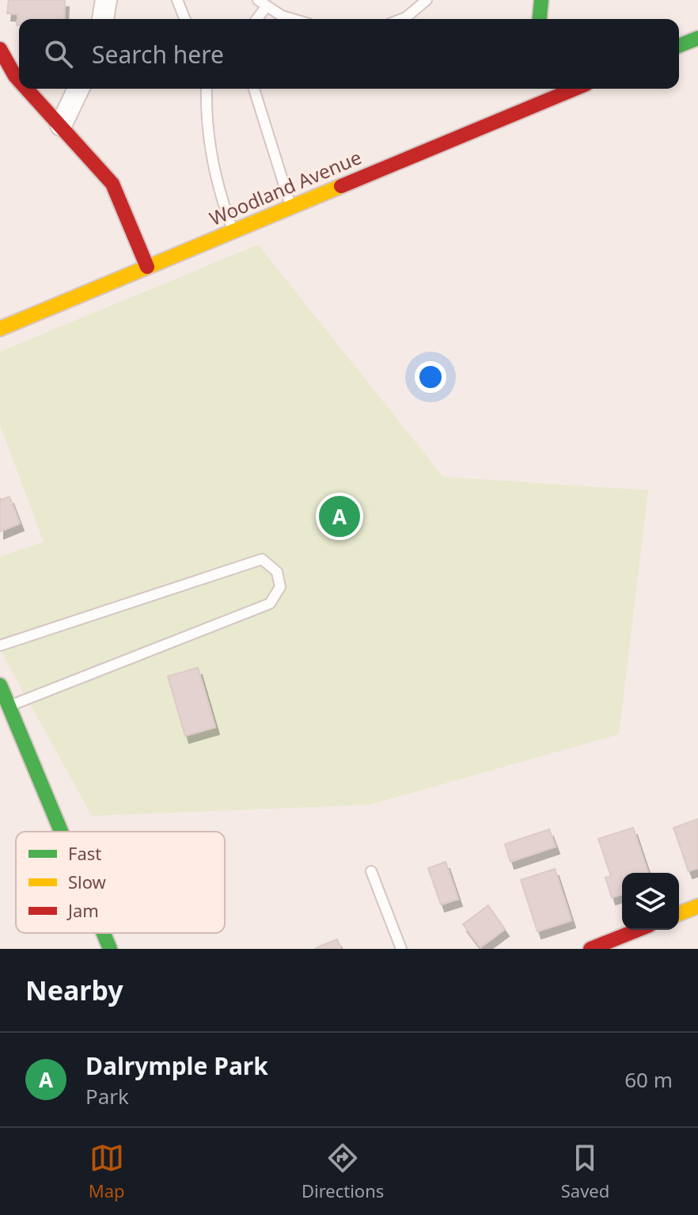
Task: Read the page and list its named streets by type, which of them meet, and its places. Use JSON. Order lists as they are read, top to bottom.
{
  "streets": {
    "street": ["Woodland Avenue"]
  },
  "legend": ["Fast", "Slow", "Jam"],
  "page": {
    "search": "Search here",
    "pins": "A",
    "heading": "Nearby",
    "list": [
      {
        "mark": "A",
        "name": "Dalrymple Park",
        "note": "Park",
        "value": "60 m"
      }
    ],
    "nav": ["Map", "Directions", "Saved"]
  }
}
